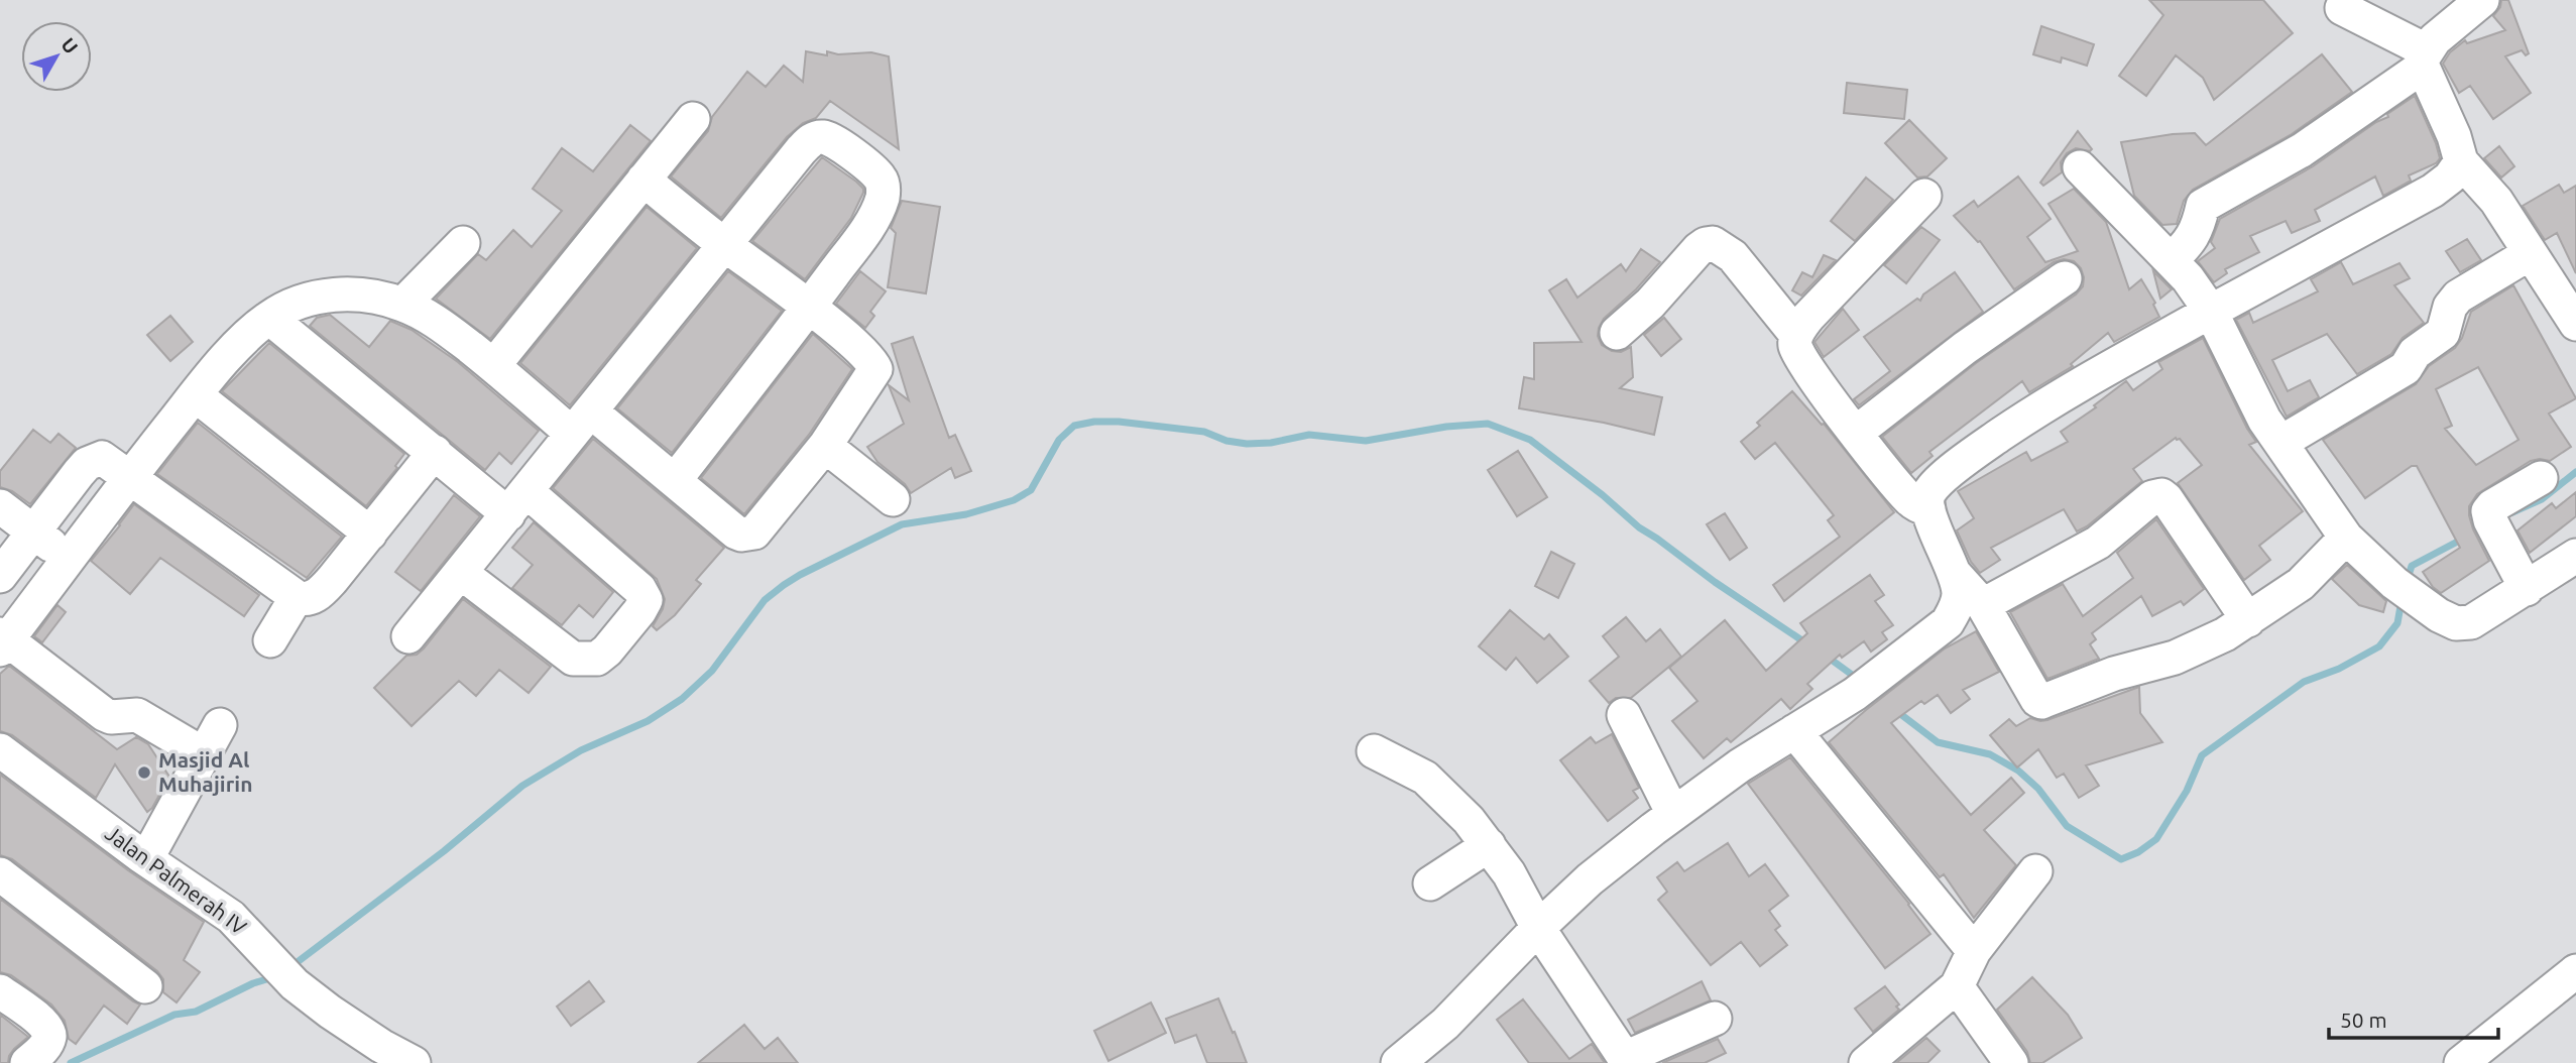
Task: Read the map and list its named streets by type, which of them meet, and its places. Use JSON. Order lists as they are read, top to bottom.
{
  "streets": {
    "street": ["Jalan Palmerah IV"]
  },
  "places": ["Masjid Al Muhajirin"],
  "scale_bar": "50 m",
  "north": "top right"
}
